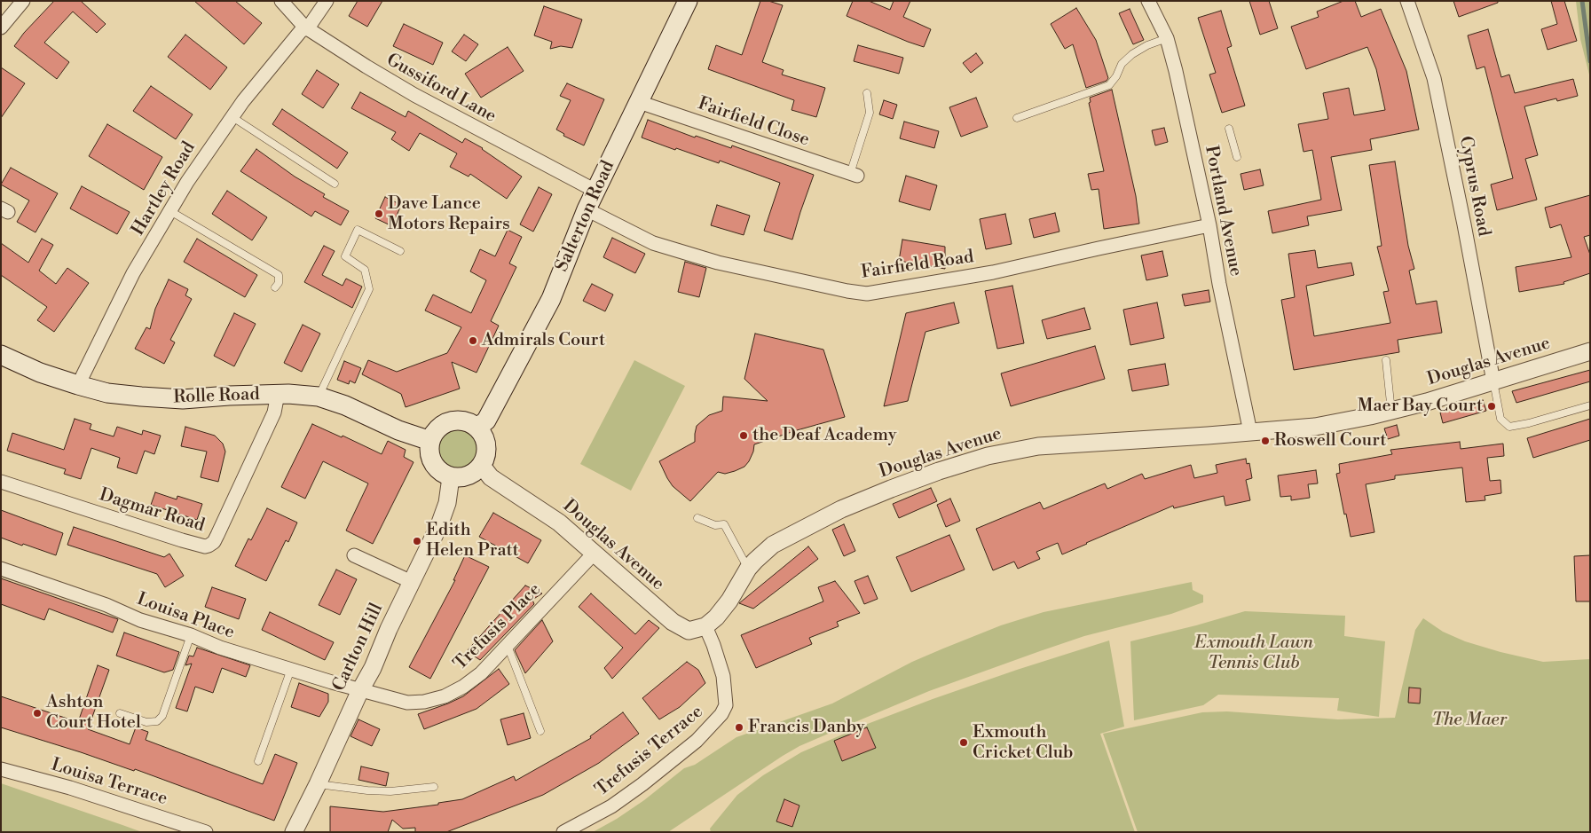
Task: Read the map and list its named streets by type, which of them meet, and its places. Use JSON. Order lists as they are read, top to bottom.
{
  "streets": {
    "main road": ["Salterton Road", "Rolle Road"],
    "street": [
      "Gussiford Lane",
      "Fairfield Close",
      "Cyprus Road",
      "Hartley Road",
      "Portland Avenue",
      "Fairfield Road",
      "Douglas Avenue",
      "Dagmar Road",
      "Louisa Place",
      "Trefusis Place",
      "Carlton Hill",
      "Trefusis Terrace",
      "Louisa Terrace"
    ]
  },
  "crossings": [
    ["Gussiford Lane", "Hartley Road"],
    ["Gussiford Lane", "Salterton Road"],
    ["Fairfield Close", "Salterton Road"],
    ["Cyprus Road", "Douglas Avenue"],
    ["Hartley Road", "Rolle Road"],
    ["Portland Avenue", "Fairfield Road"],
    ["Portland Avenue", "Douglas Avenue"],
    ["Salterton Road", "Fairfield Road"],
    ["Salterton Road", "Douglas Avenue"],
    ["Salterton Road", "Rolle Road"],
    ["Salterton Road", "Carlton Hill"],
    ["Douglas Avenue", "Rolle Road"],
    ["Douglas Avenue", "Trefusis Place"],
    ["Douglas Avenue", "Carlton Hill"],
    ["Douglas Avenue", "Trefusis Terrace"],
    ["Rolle Road", "Dagmar Road"],
    ["Rolle Road", "Carlton Hill"],
    ["Louisa Place", "Trefusis Place"],
    ["Louisa Place", "Carlton Hill"],
    ["Trefusis Place", "Carlton Hill"]
  ],
  "parks": ["Exmouth Lawn Tennis Club", "The Maer"],
  "places": [
    "Dave Lance Motors Repairs",
    "Admirals Court",
    "Maer Bay Court",
    "the Deaf Academy",
    "Roswell Court",
    "Edith Helen Pratt",
    "Ashton Court Hotel",
    "Francis Danby",
    "Exmouth Cricket Club"
  ]
}
